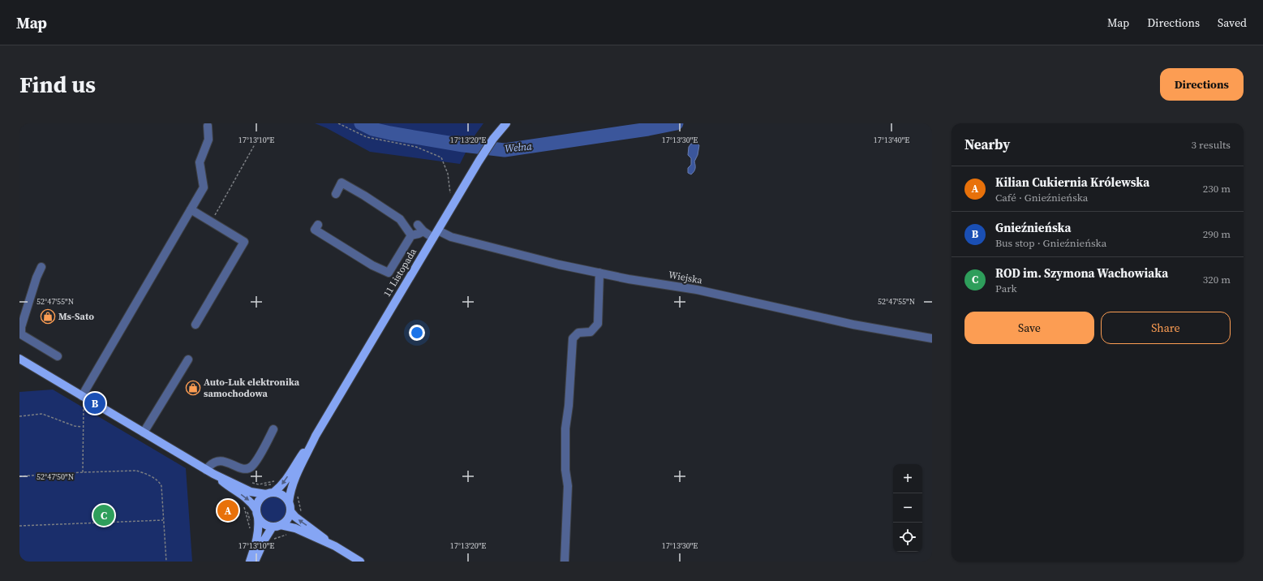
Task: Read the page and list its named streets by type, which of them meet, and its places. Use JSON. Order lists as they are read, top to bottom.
{
  "streets": {
    "main road": ["11 Listopada"],
    "street": ["Wiejska"]
  },
  "crossings": [
    ["11 Listopada", "Wiejska"]
  ],
  "water": ["Wełna"],
  "places": {
    "shop": ["Ms-Sato", "Auto-Luk elektronika samochodowa"]
  },
  "page": {
    "header": "Map",
    "nav": ["Map", "Directions", "Saved"],
    "buttons": [
      "Directions",
      ["Save", "Share"]
    ],
    "title": "Find us",
    "heading": ["Nearby", "3 results"],
    "list": [
      {
        "mark": "A",
        "name": "Kilian Cukiernia Królewska",
        "note": "Café · Gnieźnieńska",
        "value": "230 m"
      },
      {
        "mark": "B",
        "name": "Gnieźnieńska",
        "note": "Bus stop · Gnieźnieńska",
        "value": "290 m"
      },
      {
        "mark": "C",
        "name": "ROD im. Szymona Wachowiaka",
        "note": "Park",
        "value": "320 m"
      }
    ],
    "pins": ["B", "A", "C"],
    "map_buttons": ["+", "−"]
  },
  "coordinates": [
    "17°13'10\"E",
    "17°13'20\"E",
    "17°13'30\"E",
    "17°13'40\"E",
    "52°47'55\"N",
    "52°47'50\"N"
  ]
}
